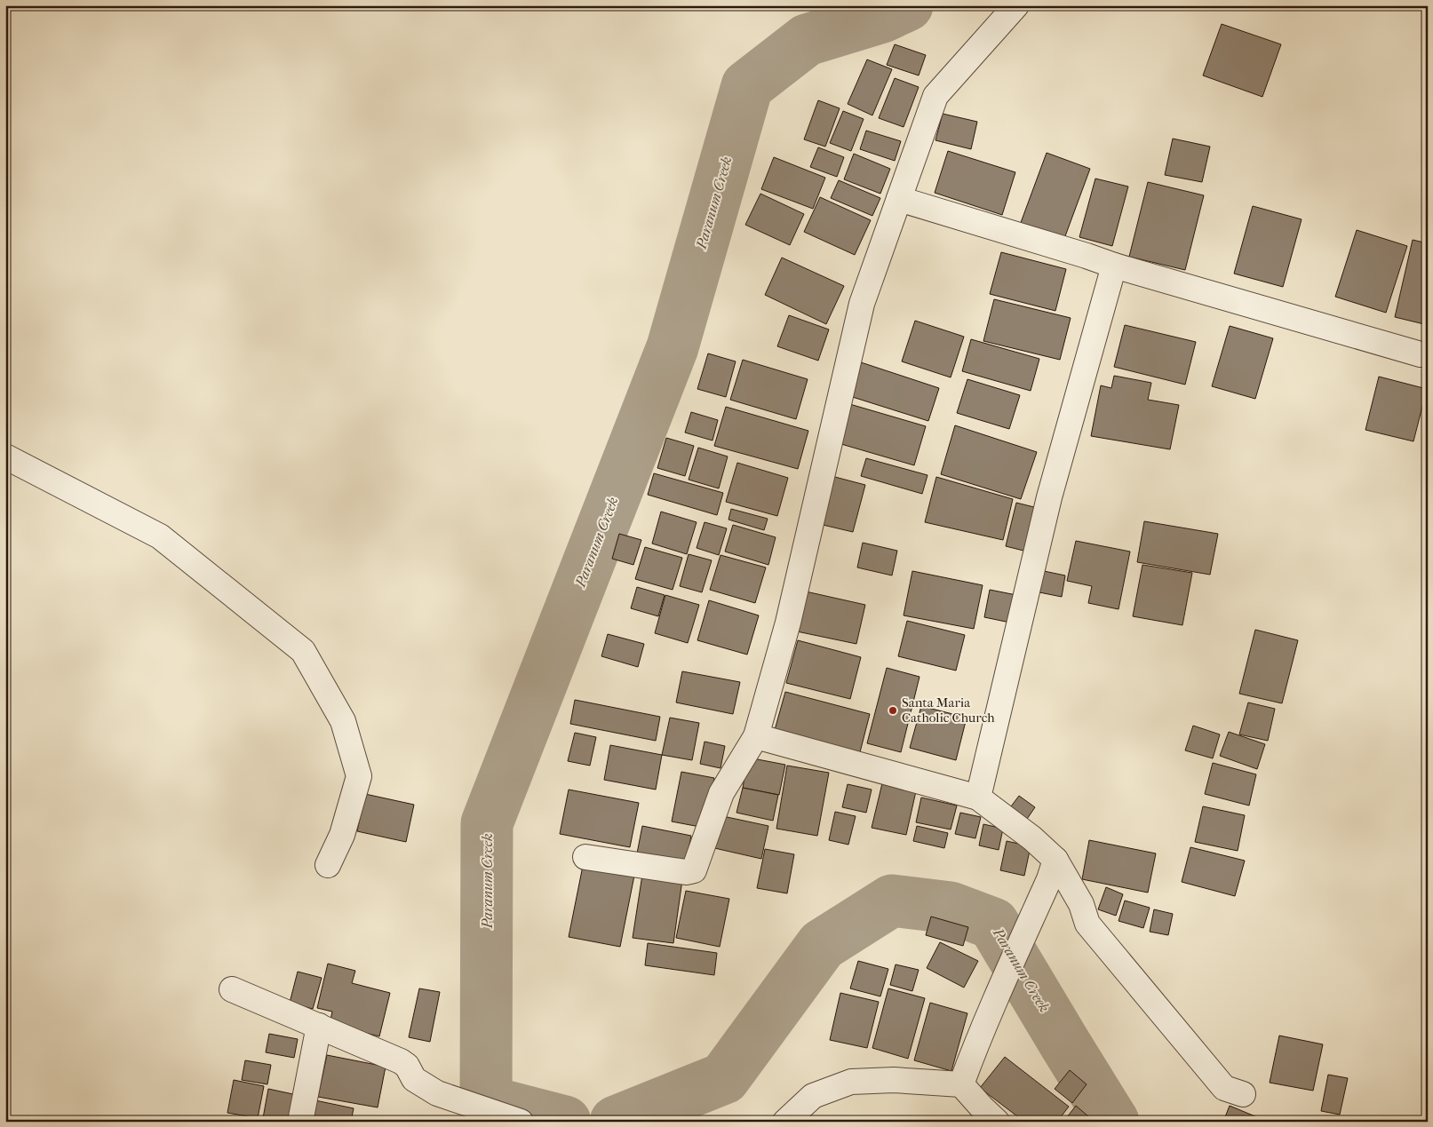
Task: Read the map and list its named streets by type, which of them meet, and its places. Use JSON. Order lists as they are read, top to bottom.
{
  "water": ["Paranum Creek"],
  "places": ["Santa Maria Catholic Church"]
}
